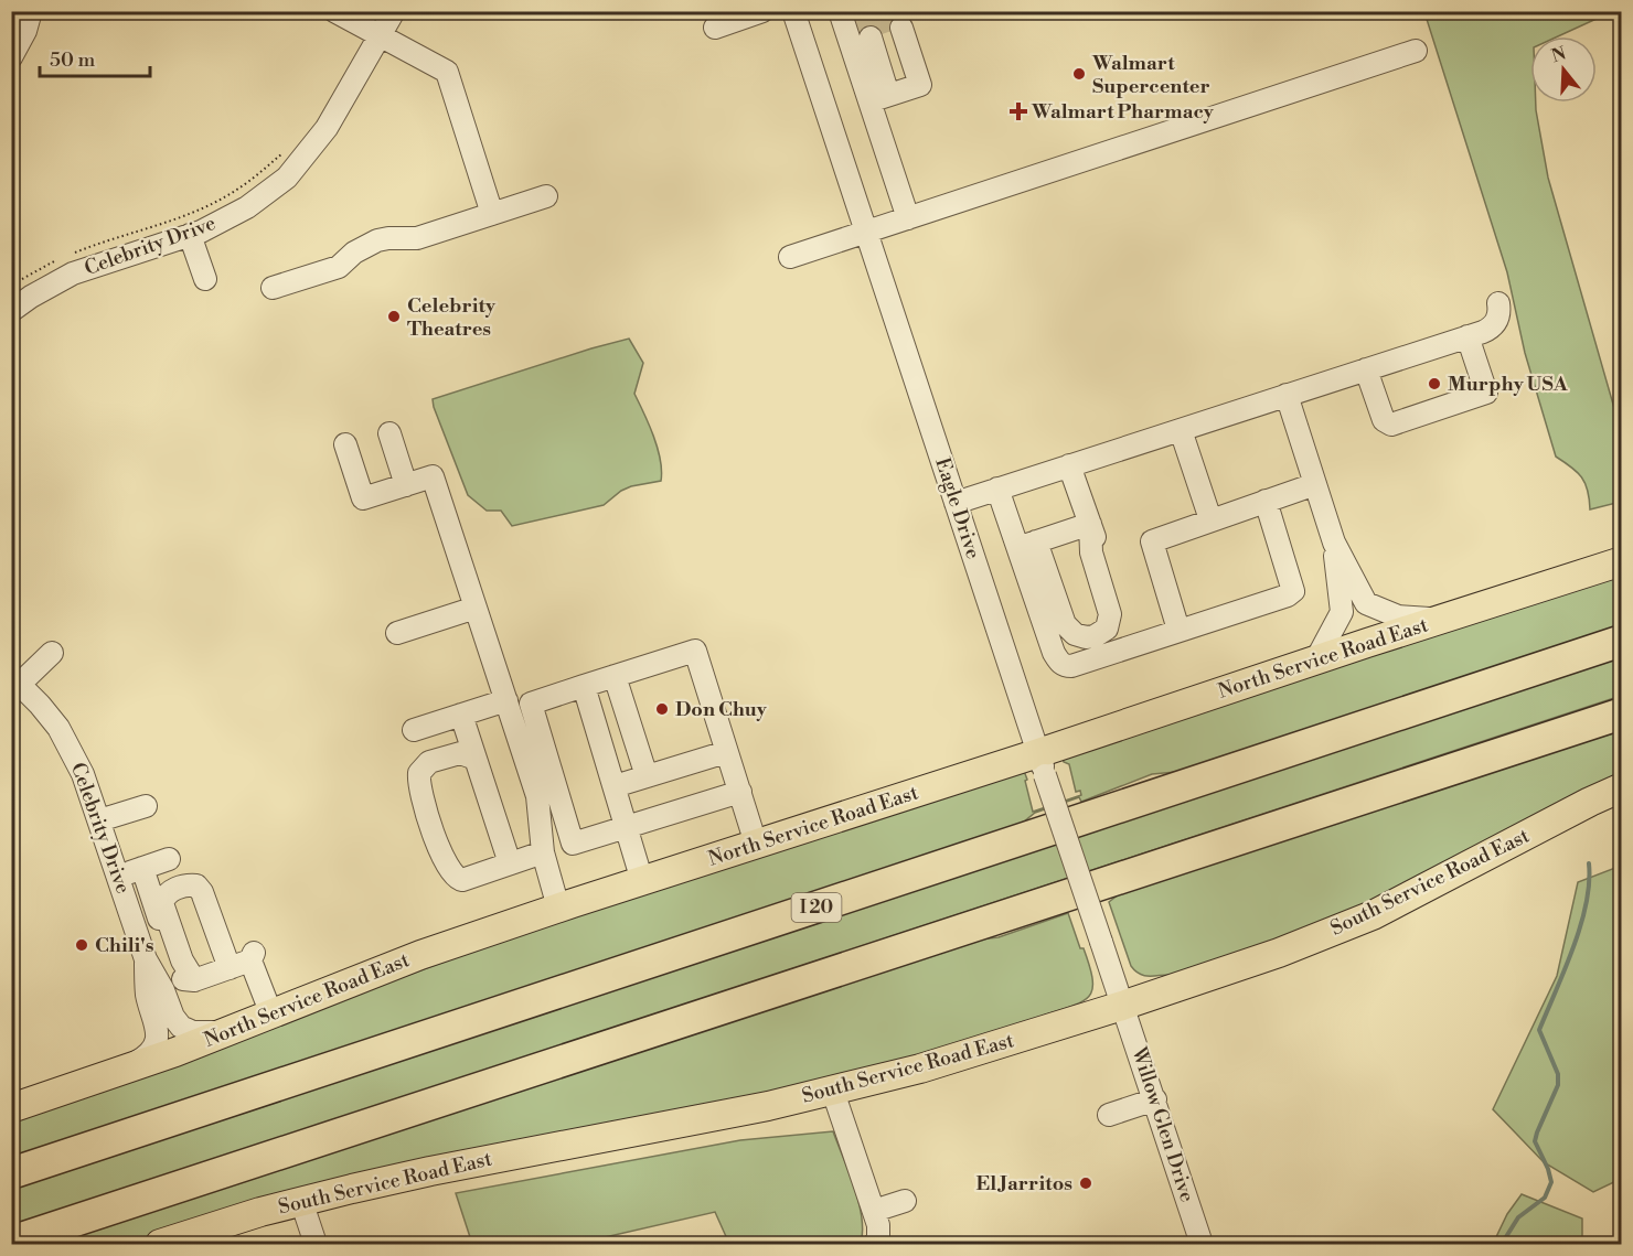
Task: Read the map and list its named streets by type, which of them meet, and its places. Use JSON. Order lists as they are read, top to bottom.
{
  "streets": {
    "highway": ["I 20"],
    "main road": ["North Service Road East", "South Service Road East"],
    "street": ["Celebrity Drive", "Eagle Drive", "Willow Glen Drive"]
  },
  "crossings": [
    ["Eagle Drive", "North Service Road East"],
    ["Eagle Drive", "South Service Road East"],
    ["Eagle Drive", "Willow Glen Drive"],
    ["South Service Road East", "Willow Glen Drive"]
  ],
  "places": {
    "other": [
      "Walmart Supercenter",
      "Celebrity Theatres",
      "Murphy USA",
      "Don Chuy",
      "Chili's",
      "El Jarritos"
    ],
    "health": ["Walmart Pharmacy"]
  },
  "scale_bar": "50 m",
  "north": "top"
}
